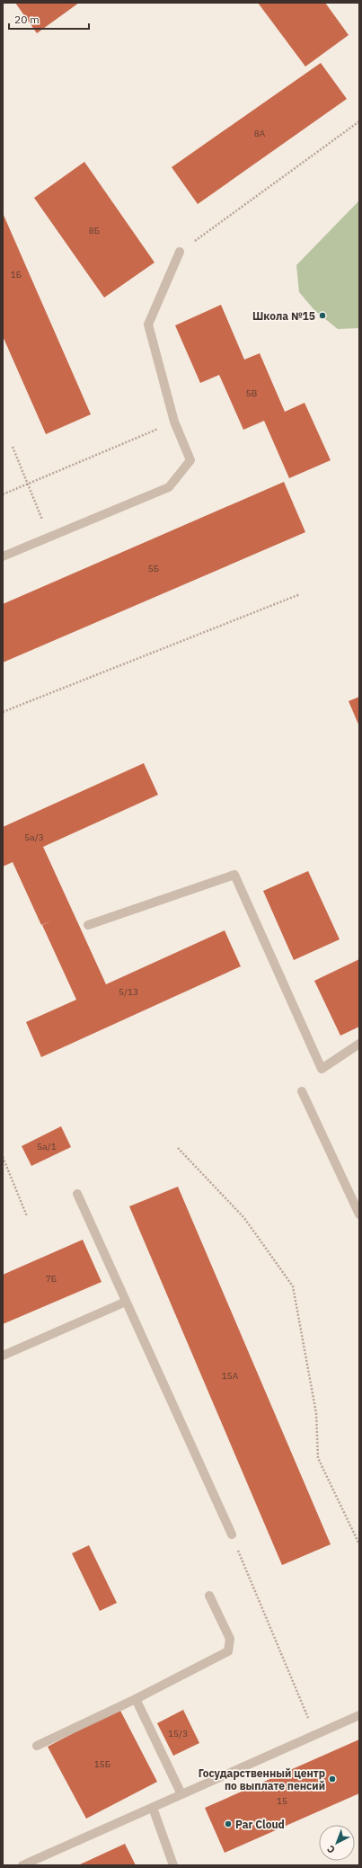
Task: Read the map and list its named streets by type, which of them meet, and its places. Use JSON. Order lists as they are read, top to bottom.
{
  "places": ["Школа №15", "Государственный центр по выплате пенсий", "Par Cloud"],
  "house_numbers": [
    "8А",
    "8Б",
    "1Б",
    "5В",
    "5Б",
    "5а/3",
    "5/13",
    "5а/1",
    "7Б",
    "15А",
    "15/3",
    "15Б",
    "15"
  ],
  "scale_bar": "20 m",
  "north": "bottom left"
}
